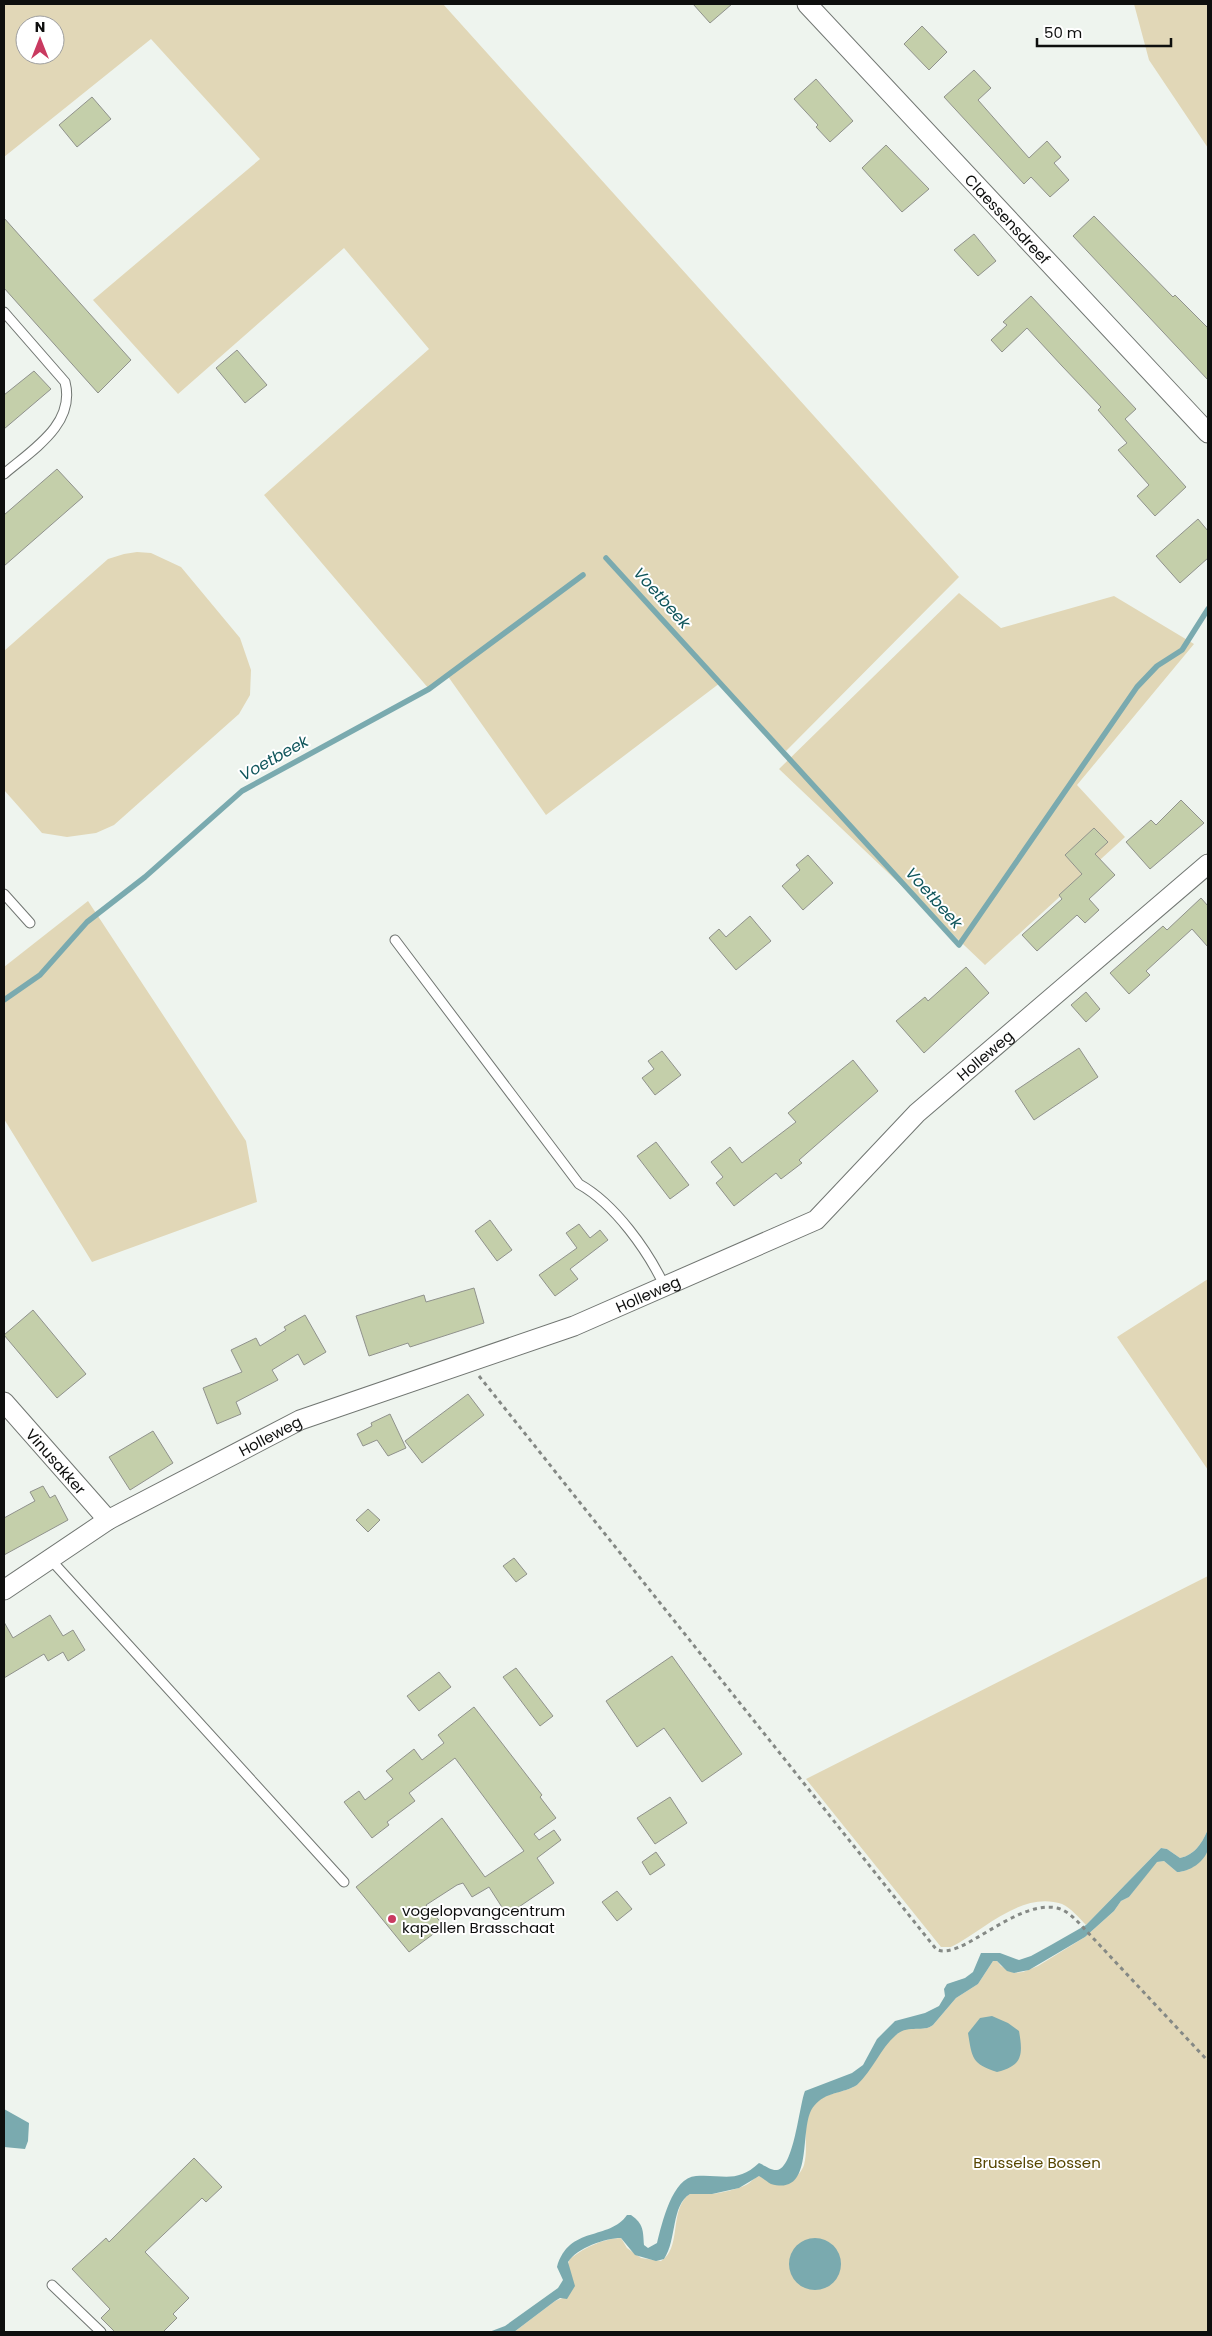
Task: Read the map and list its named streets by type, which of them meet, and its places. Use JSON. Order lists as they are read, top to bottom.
{
  "streets": {
    "street": ["Claessensdreef", "Holleweg", "Vinusakker"]
  },
  "crossings": [
    ["Holleweg", "Vinusakker"]
  ],
  "water": ["Voetbeek"],
  "parks": ["Brusselse Bossen"],
  "places": ["vogelopvangcentrum kapellen Brasschaat"],
  "scale_bar": "50 m",
  "north": "top"
}
